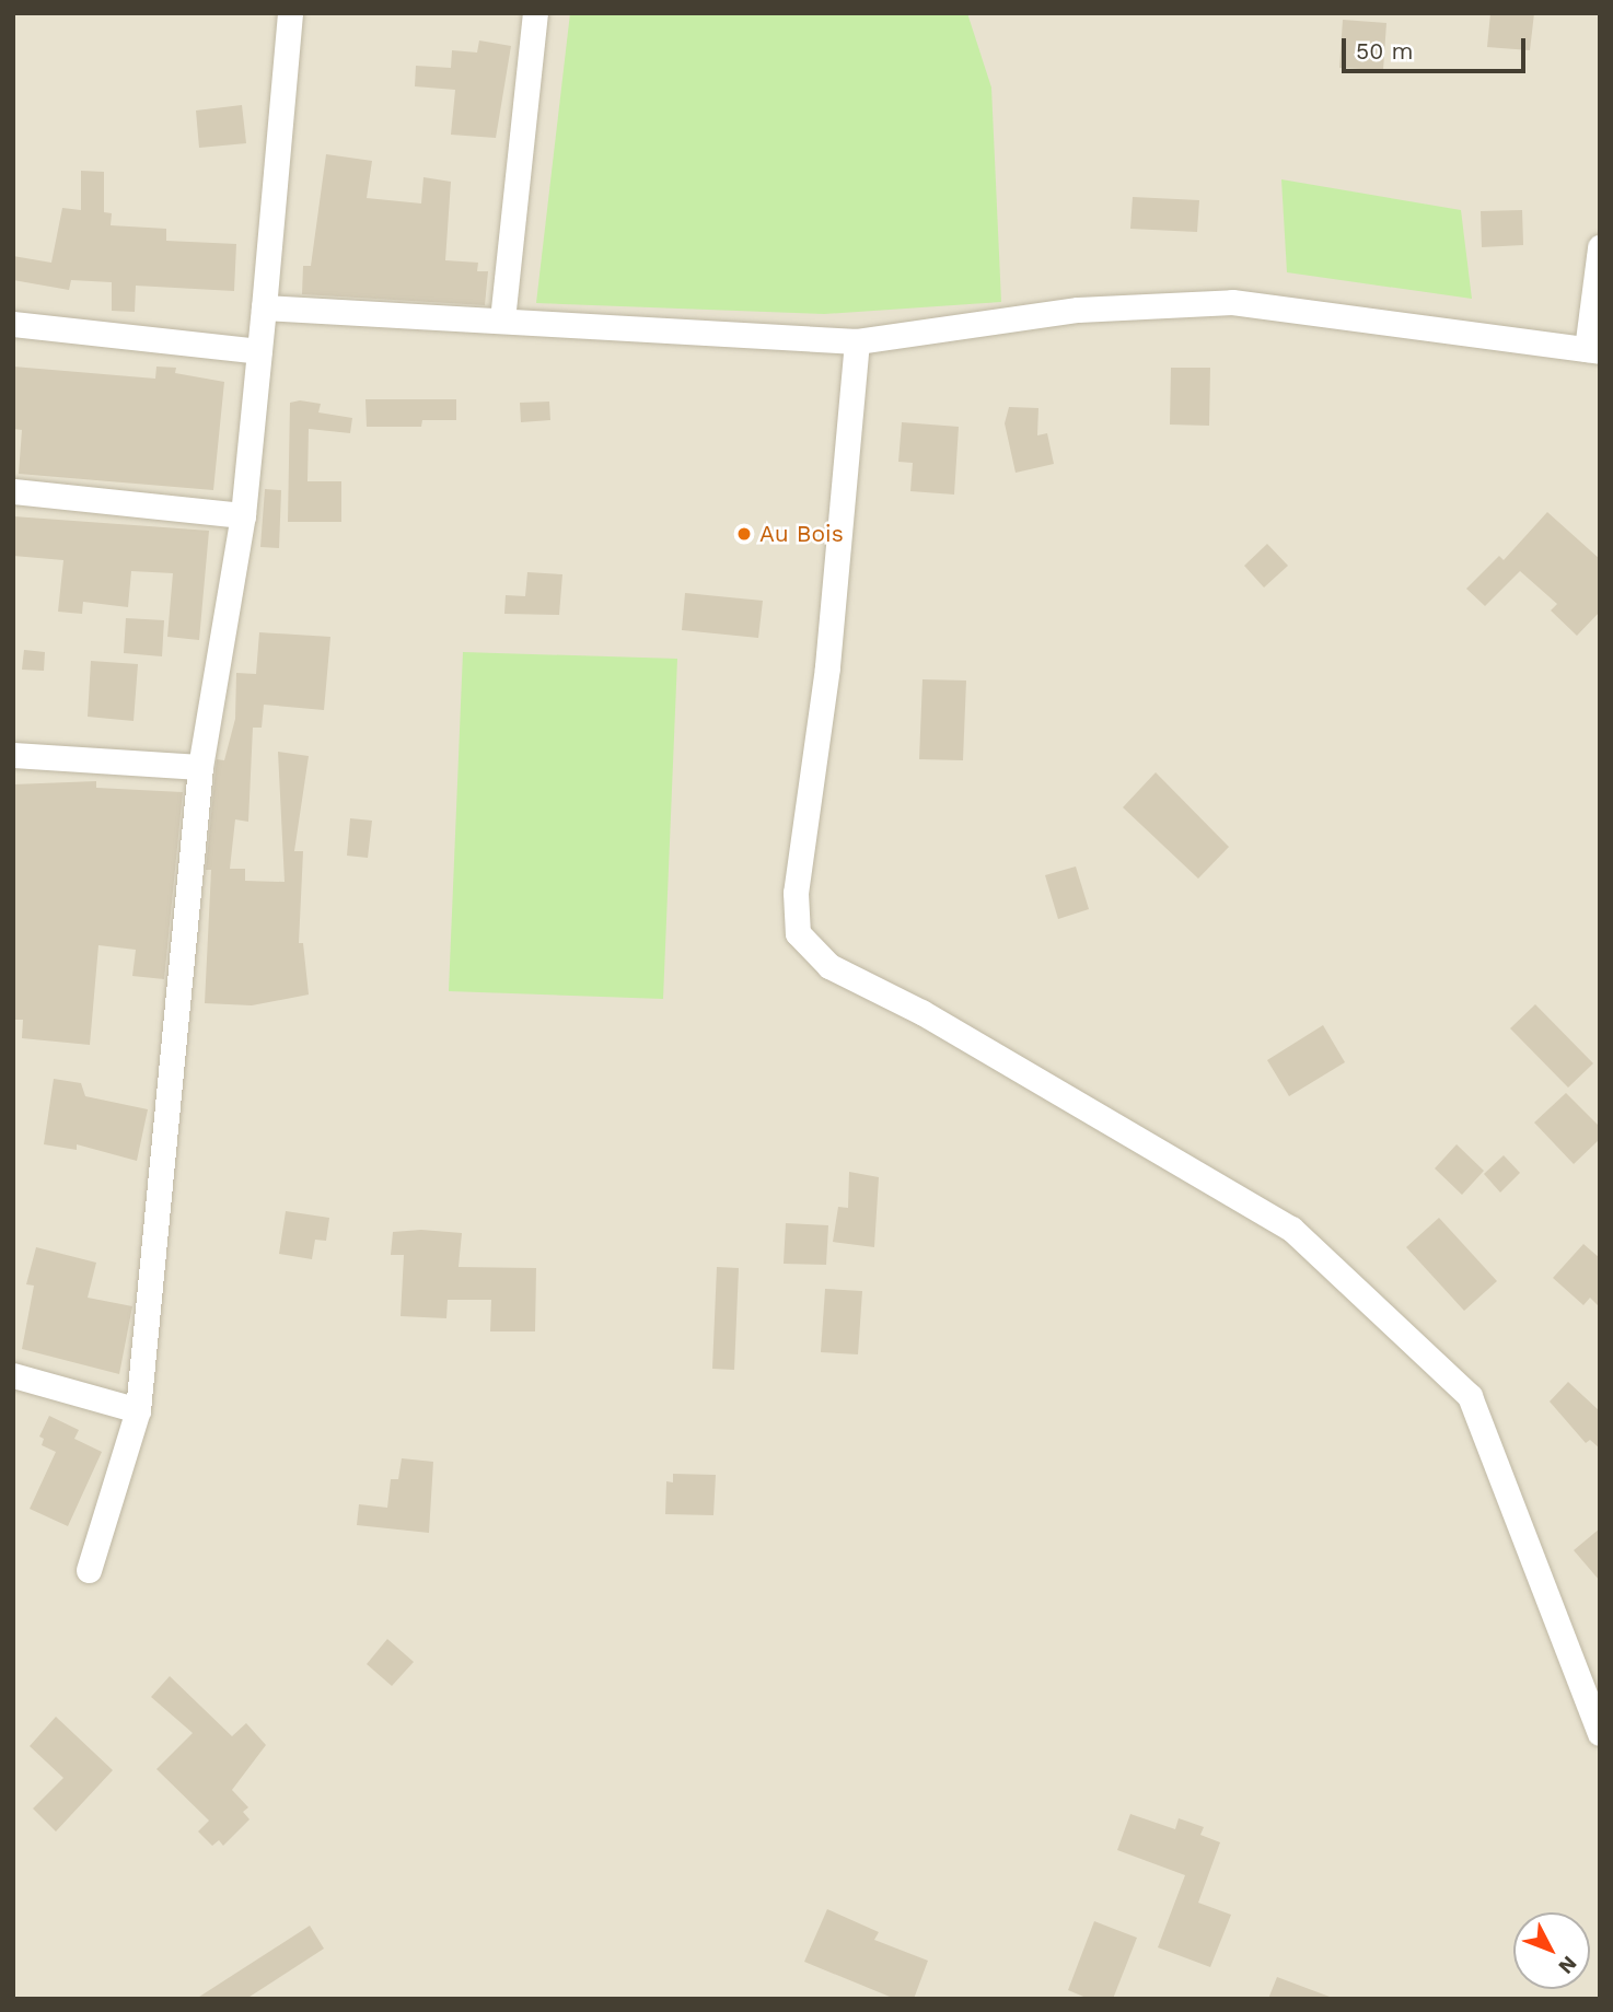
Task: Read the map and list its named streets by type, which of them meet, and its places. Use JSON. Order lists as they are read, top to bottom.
{
  "places": ["Au Bois"],
  "scale_bar": "50 m",
  "north": "bottom right"
}
